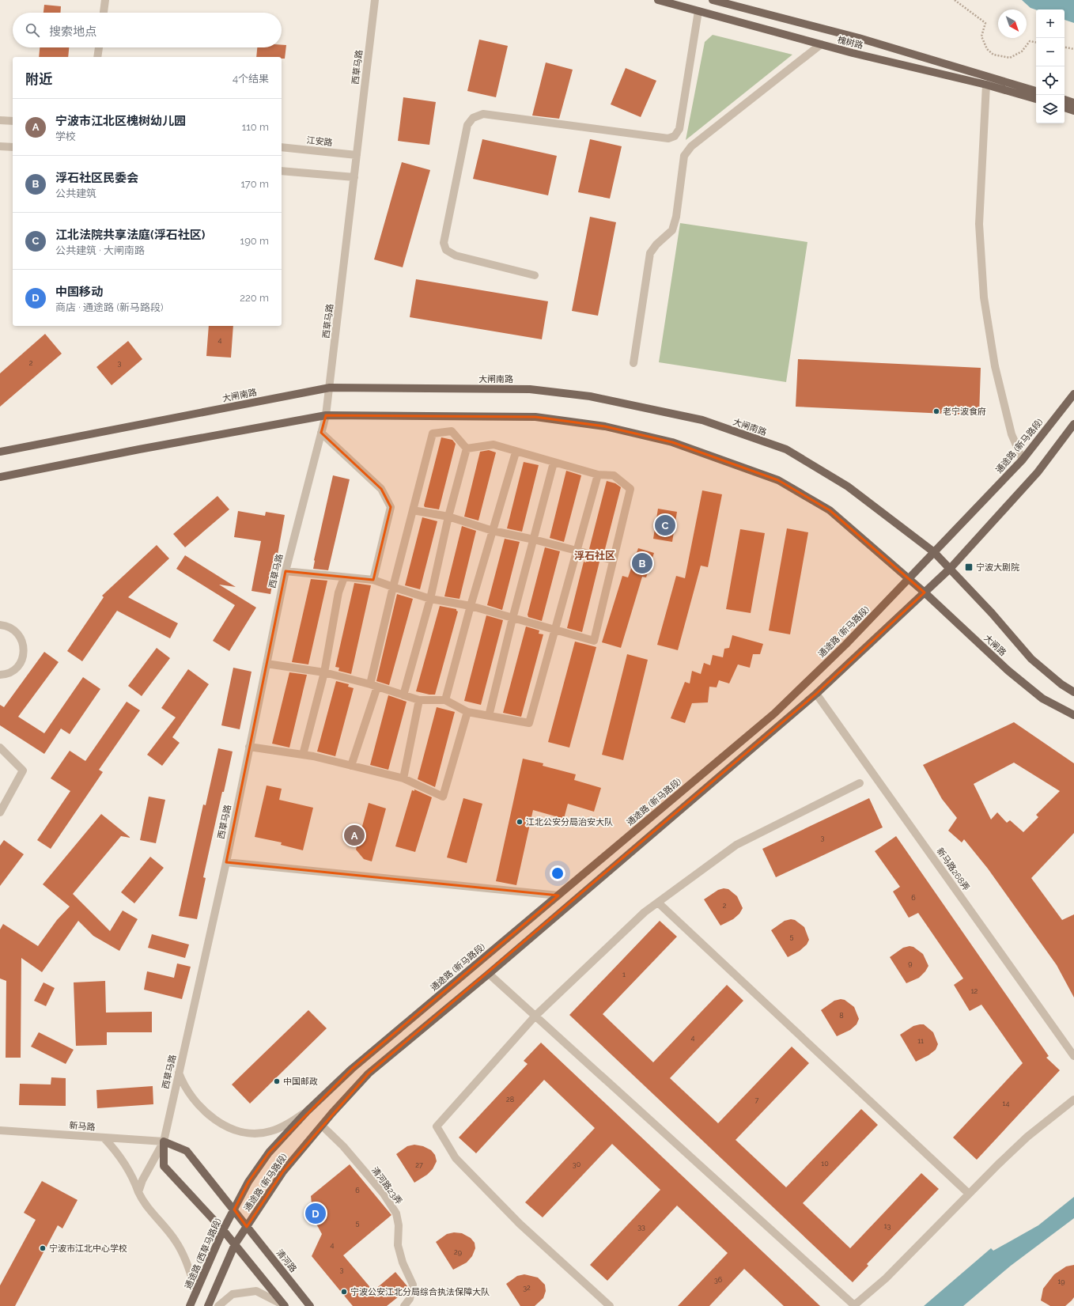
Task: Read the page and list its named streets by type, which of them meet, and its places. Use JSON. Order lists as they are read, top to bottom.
{
  "streets": {
    "main road": [
      "槐树路",
      "大闸南路",
      "通途路 (新马路段)",
      "大闸路",
      "通途路 (西草马路段)",
      "清河路"
    ],
    "street": [
      "西草马路",
      "江安路",
      "新马路268弄",
      "新马路",
      "清河路23弄"
    ]
  },
  "crossings": [
    ["西草马路", "江安路"],
    ["西草马路", "大闸南路"],
    ["西草马路", "新马路"],
    ["西草马路", "清河路"],
    ["大闸南路", "通途路 (新马路段)"],
    ["大闸南路", "大闸路"],
    ["通途路 (新马路段)", "大闸路"],
    ["通途路 (新马路段)", "新马路268弄"],
    ["通途路 (新马路段)", "清河路23弄"],
    ["通途路 (新马路段)", "通途路 (西草马路段)"],
    ["通途路 (新马路段)", "清河路"],
    ["新马路", "清河路"],
    ["通途路 (西草马路段)", "清河路"]
  ],
  "districts": ["浮石社区"],
  "places": {
    "other": [
      "老宁波食府",
      "江北公安分局治安大队",
      "中国邮政",
      "宁波市江北中心学校",
      "宁波公安江北分局综合执法保障大队"
    ],
    "transit": ["宁波大剧院"]
  },
  "house_numbers": [
    "4",
    "2",
    "3",
    "3",
    "6",
    "2",
    "5",
    "9",
    "1",
    "12",
    "8",
    "4",
    "11",
    "28",
    "7",
    "14",
    "10",
    "30",
    "27",
    "6",
    "5",
    "13",
    "33",
    "4",
    "29",
    "3",
    "36",
    "19",
    "32"
  ],
  "north": "bottom right",
  "page": {
    "map_buttons": ["+", "−"],
    "search": "搜索地点",
    "heading": ["附近", "4个结果"],
    "list": [
      {
        "mark": "A",
        "name": "宁波市江北区槐树幼儿园",
        "note": "学校",
        "value": "110 m"
      },
      {
        "mark": "B",
        "name": "浮石社区民委会",
        "note": "公共建筑",
        "value": "170 m"
      },
      {
        "mark": "C",
        "name": "江北法院共享法庭(浮石社区)",
        "note": "公共建筑 · 大闸南路",
        "value": "190 m"
      },
      {
        "mark": "D",
        "name": "中国移动",
        "note": "商店 · 通途路 (新马路段)",
        "value": "220 m"
      }
    ],
    "pins": [
      "C",
      "B",
      "A",
      "D"
    ]
  }
}
